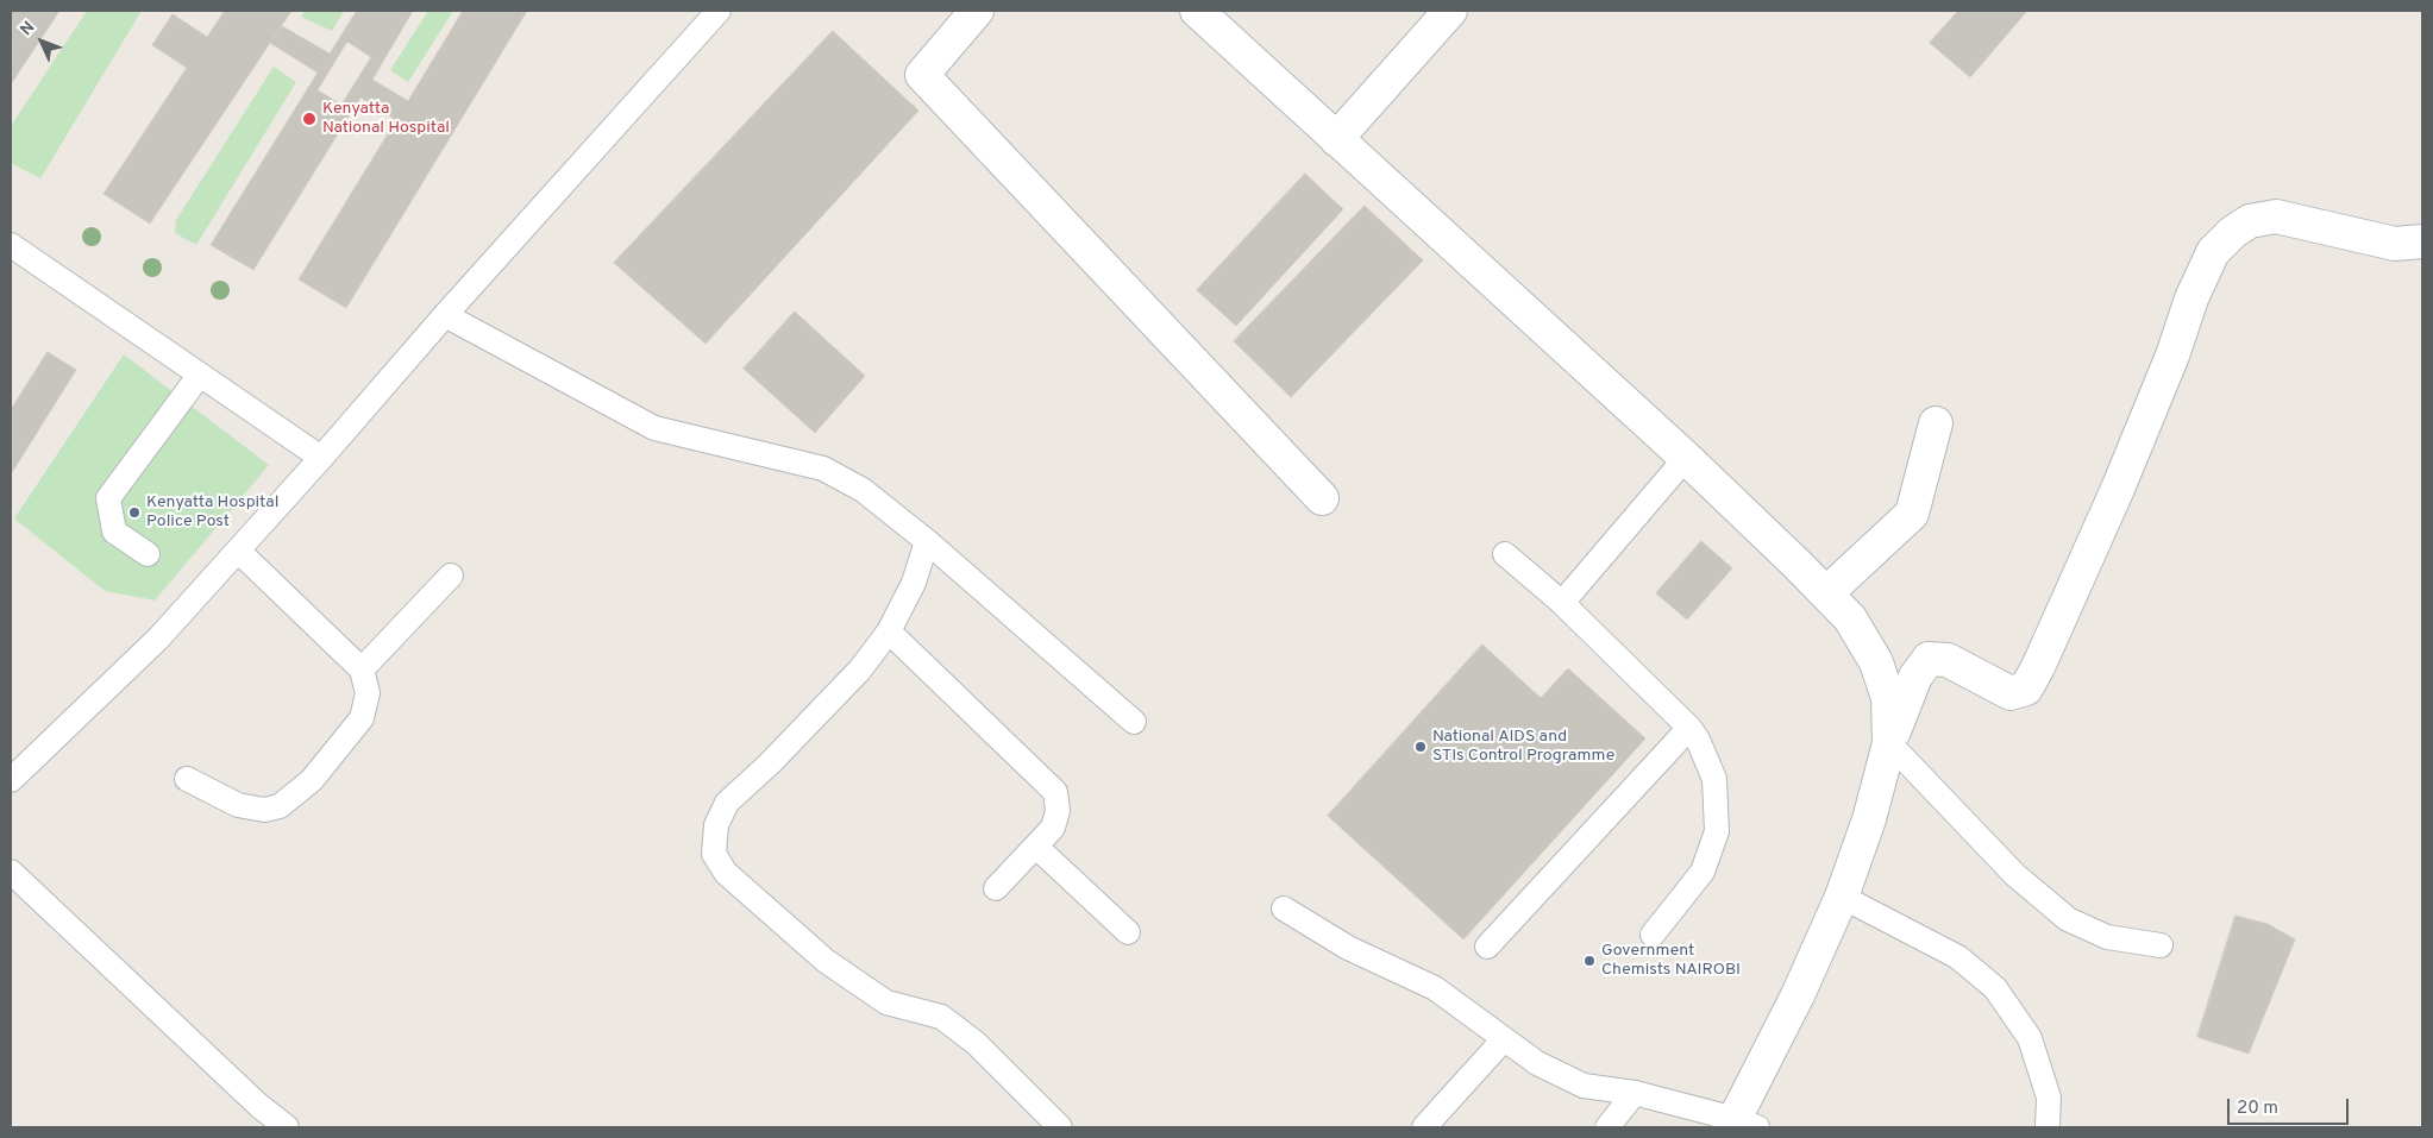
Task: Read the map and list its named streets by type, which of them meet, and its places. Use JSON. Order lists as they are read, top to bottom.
{
  "places": [
    "Kenyatta National Hospital",
    "Kenyatta Hospital Police Post",
    "National AIDS and STIs Control Programme",
    "Government Chemists NAIROBI"
  ],
  "scale_bar": "20 m",
  "north": "top left"
}
